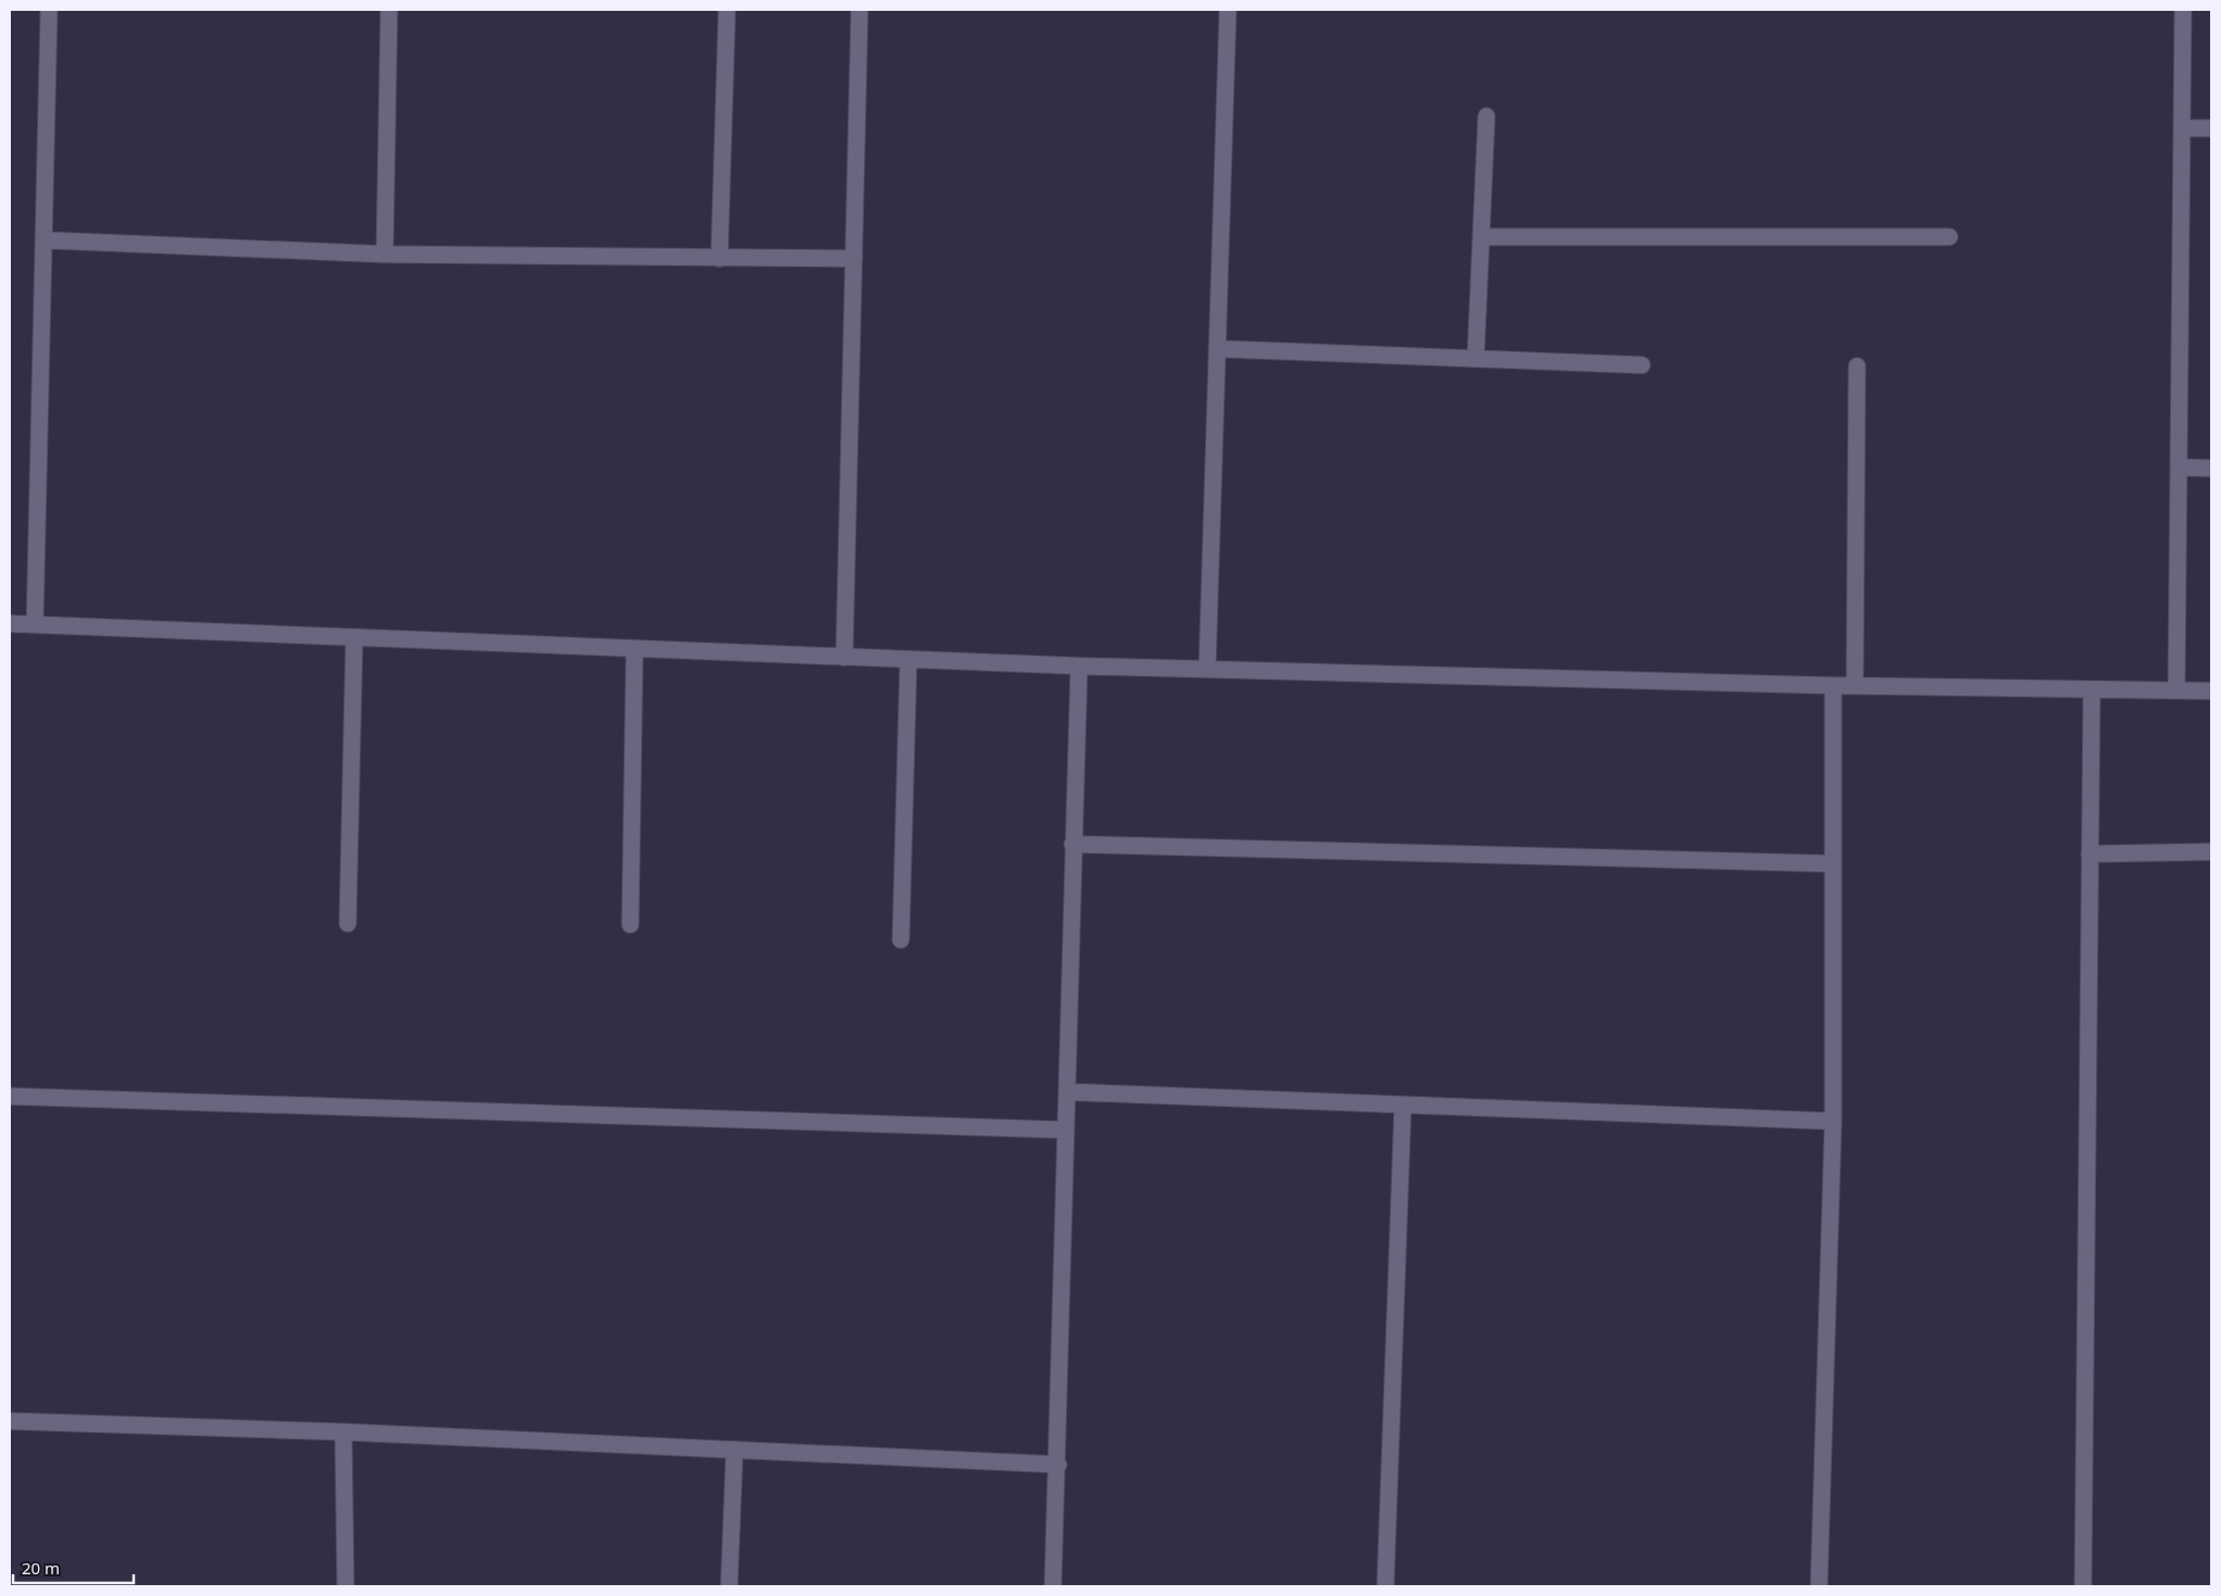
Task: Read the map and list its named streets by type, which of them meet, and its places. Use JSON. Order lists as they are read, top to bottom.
{
  "scale_bar": "20 m"
}
